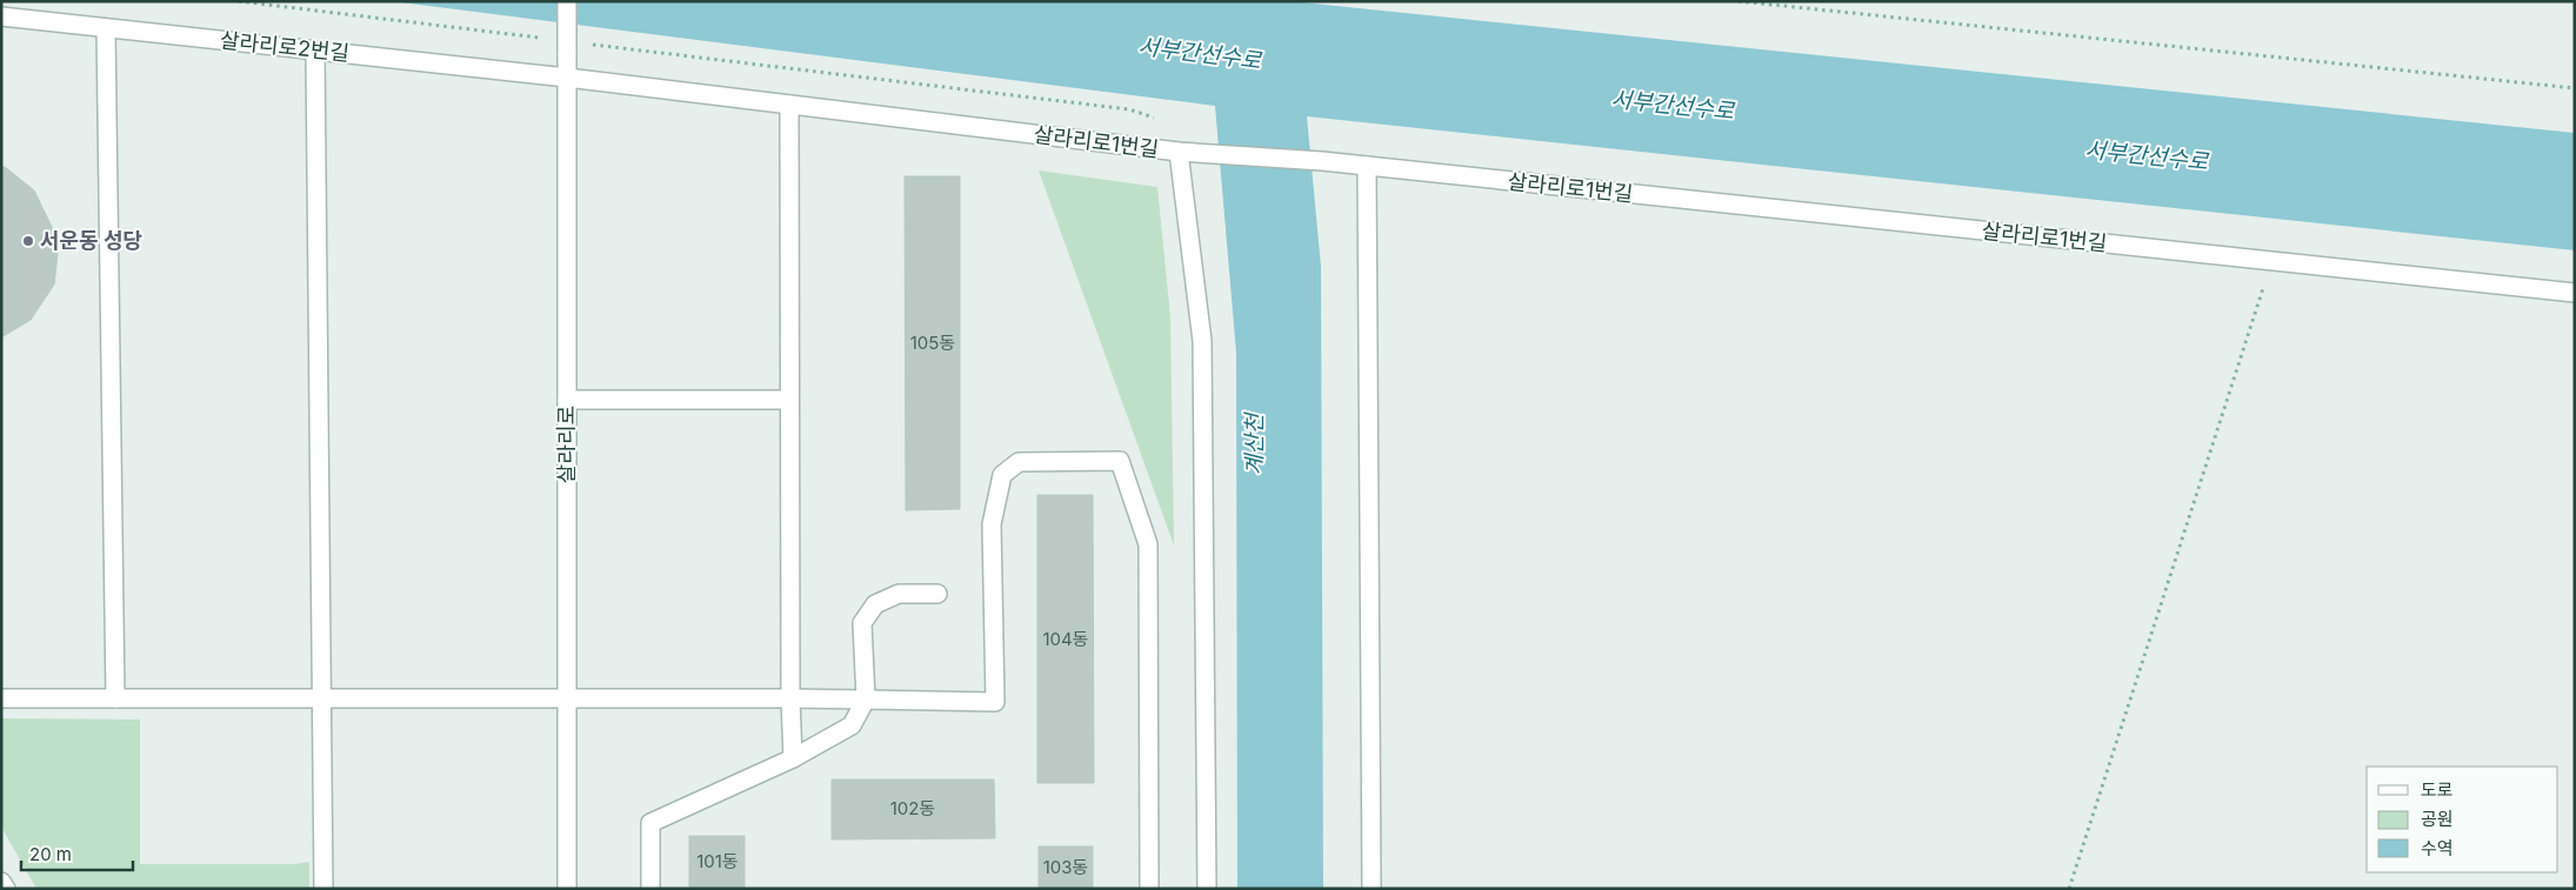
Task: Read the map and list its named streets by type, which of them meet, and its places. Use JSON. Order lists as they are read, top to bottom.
{
  "streets": {
    "street": ["살라리로2번길", "살라리로1번길", "살라리로"]
  },
  "crossings": [
    ["살라리로2번길", "살라리로1번길"],
    ["살라리로2번길", "살라리로"],
    ["살라리로1번길", "살라리로"]
  ],
  "water": ["서부간선수로", "계산천"],
  "places": ["서운동 성당"],
  "house_numbers": [
    "105동",
    "104동",
    "102동",
    "101동",
    "103동"
  ],
  "legend": ["도로", "공원", "수역"],
  "scale_bar": "20 m"
}
